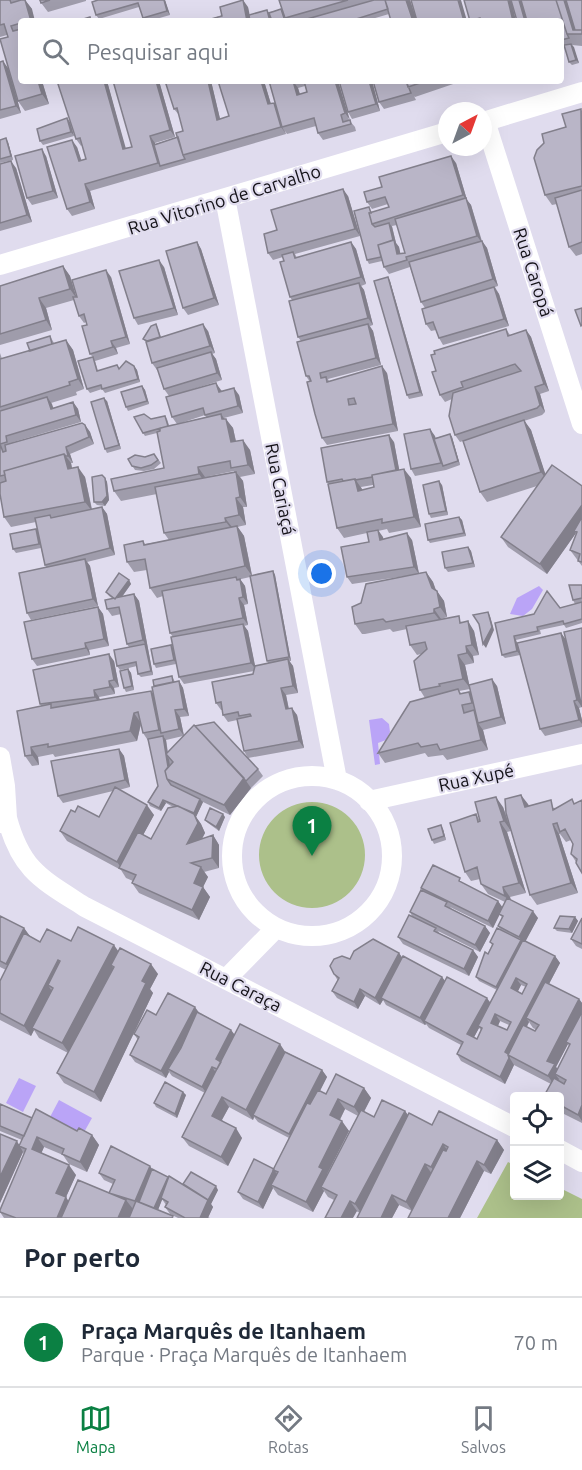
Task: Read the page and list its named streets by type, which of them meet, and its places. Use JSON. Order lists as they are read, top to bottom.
{
  "streets": {
    "street": [
      "Rua Vitorino de Carvalho",
      "Rua Caropá",
      "Rua Cariaçá",
      "Rua Xupé",
      "Rua Caraça"
    ]
  },
  "crossings": [
    ["Rua Vitorino de Carvalho", "Rua Cariaçá"],
    ["Rua Cariaçá", "Rua Xupé"]
  ],
  "north": "top right",
  "page": {
    "search": "Pesquisar aqui",
    "pins": "1",
    "heading": "Por perto",
    "list": [
      {
        "mark": "1",
        "name": "Praça Marquês de Itanhaem",
        "note": "Parque · Praça Marquês de Itanhaem",
        "value": "70 m"
      }
    ],
    "nav": ["Mapa", "Rotas", "Salvos"]
  }
}
